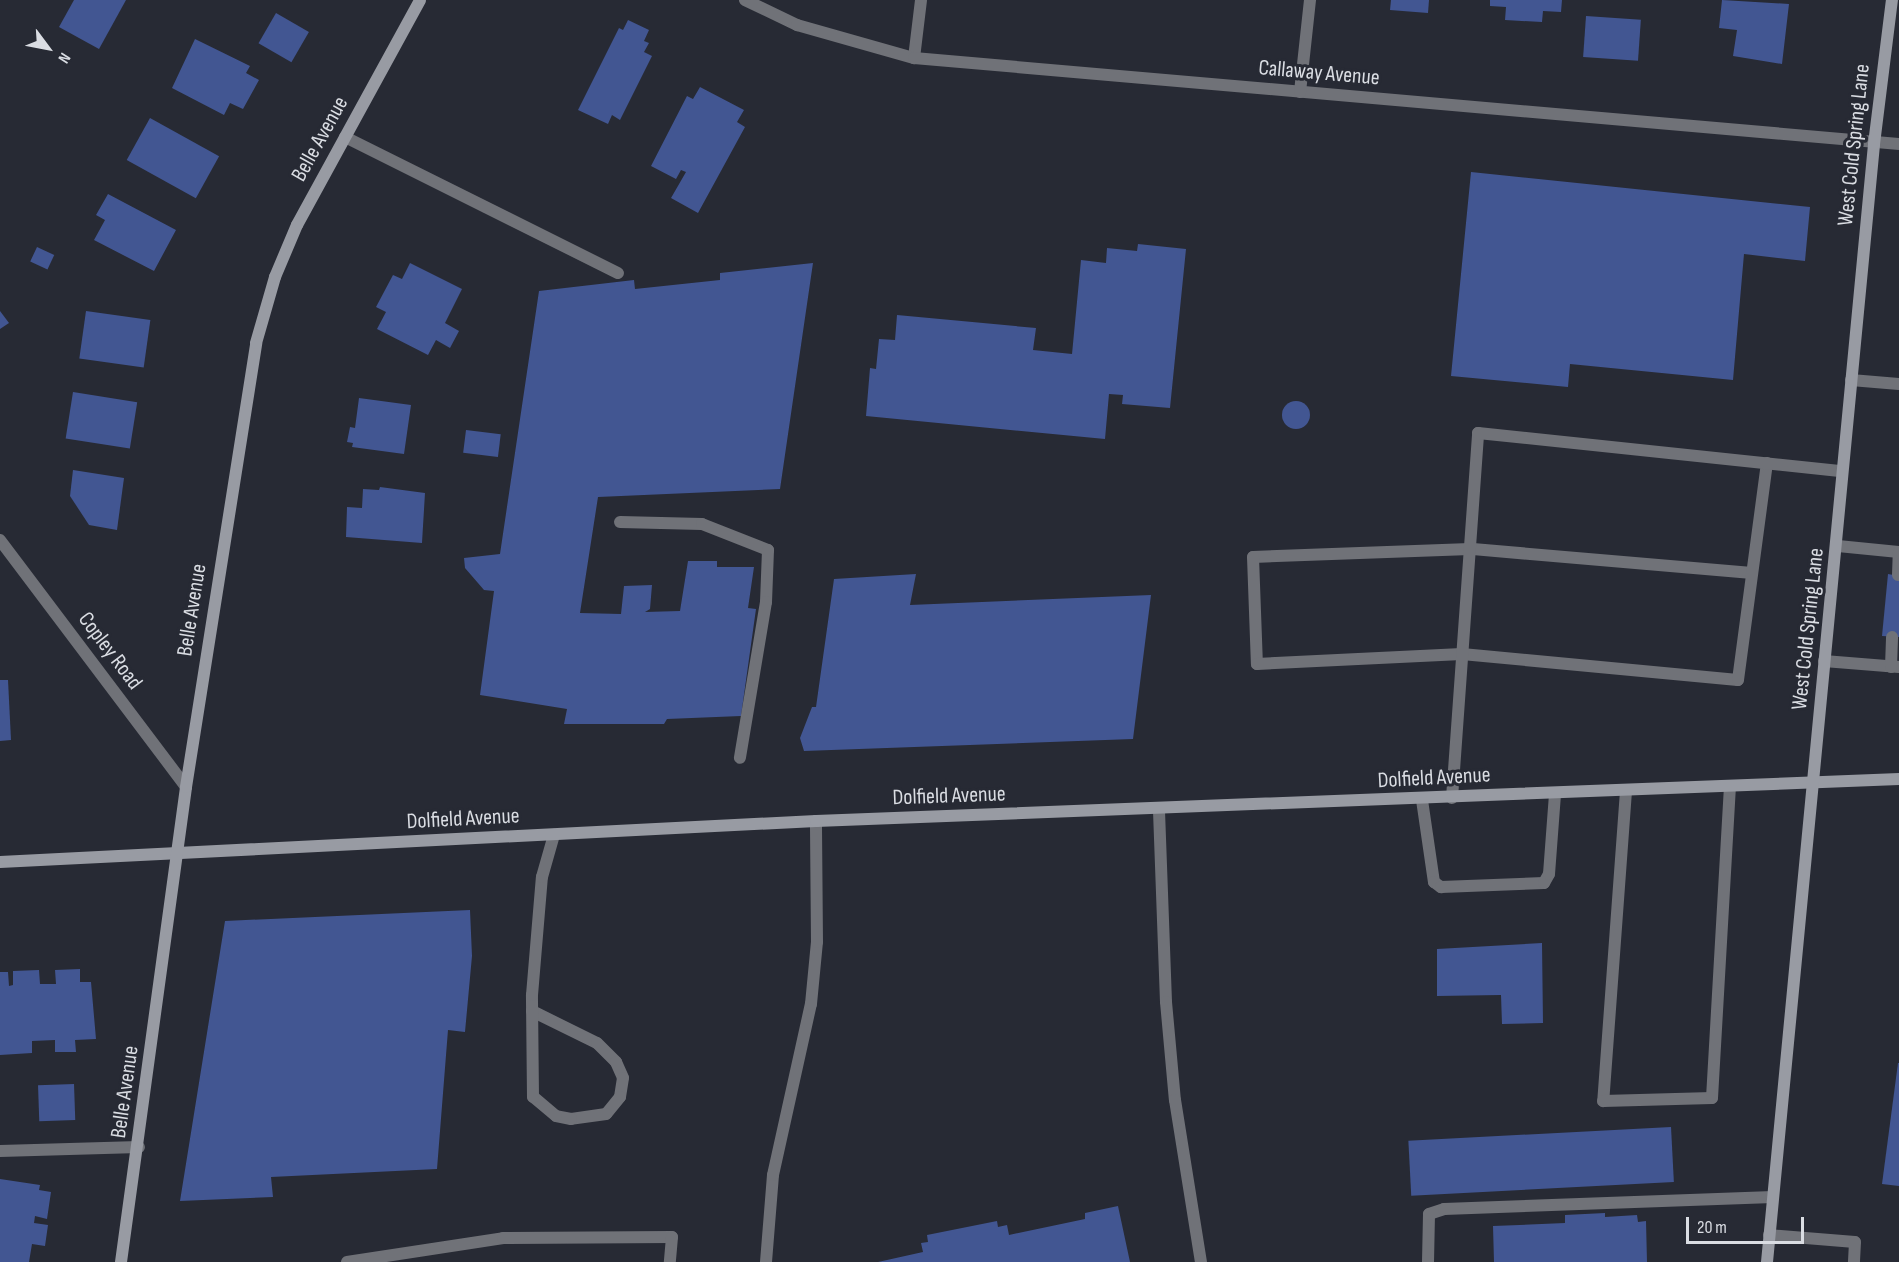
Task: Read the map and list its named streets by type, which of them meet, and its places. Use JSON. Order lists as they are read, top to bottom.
{
  "streets": {
    "street": [
      "Callaway Avenue",
      "Belle Avenue",
      "West Cold Spring Lane",
      "Copley Road",
      "Dolfield Avenue"
    ]
  },
  "crossings": [
    ["Callaway Avenue", "West Cold Spring Lane"],
    ["Belle Avenue", "Copley Road"],
    ["Belle Avenue", "Dolfield Avenue"],
    ["West Cold Spring Lane", "Dolfield Avenue"]
  ],
  "scale_bar": "20 m",
  "north": "bottom right"
}
